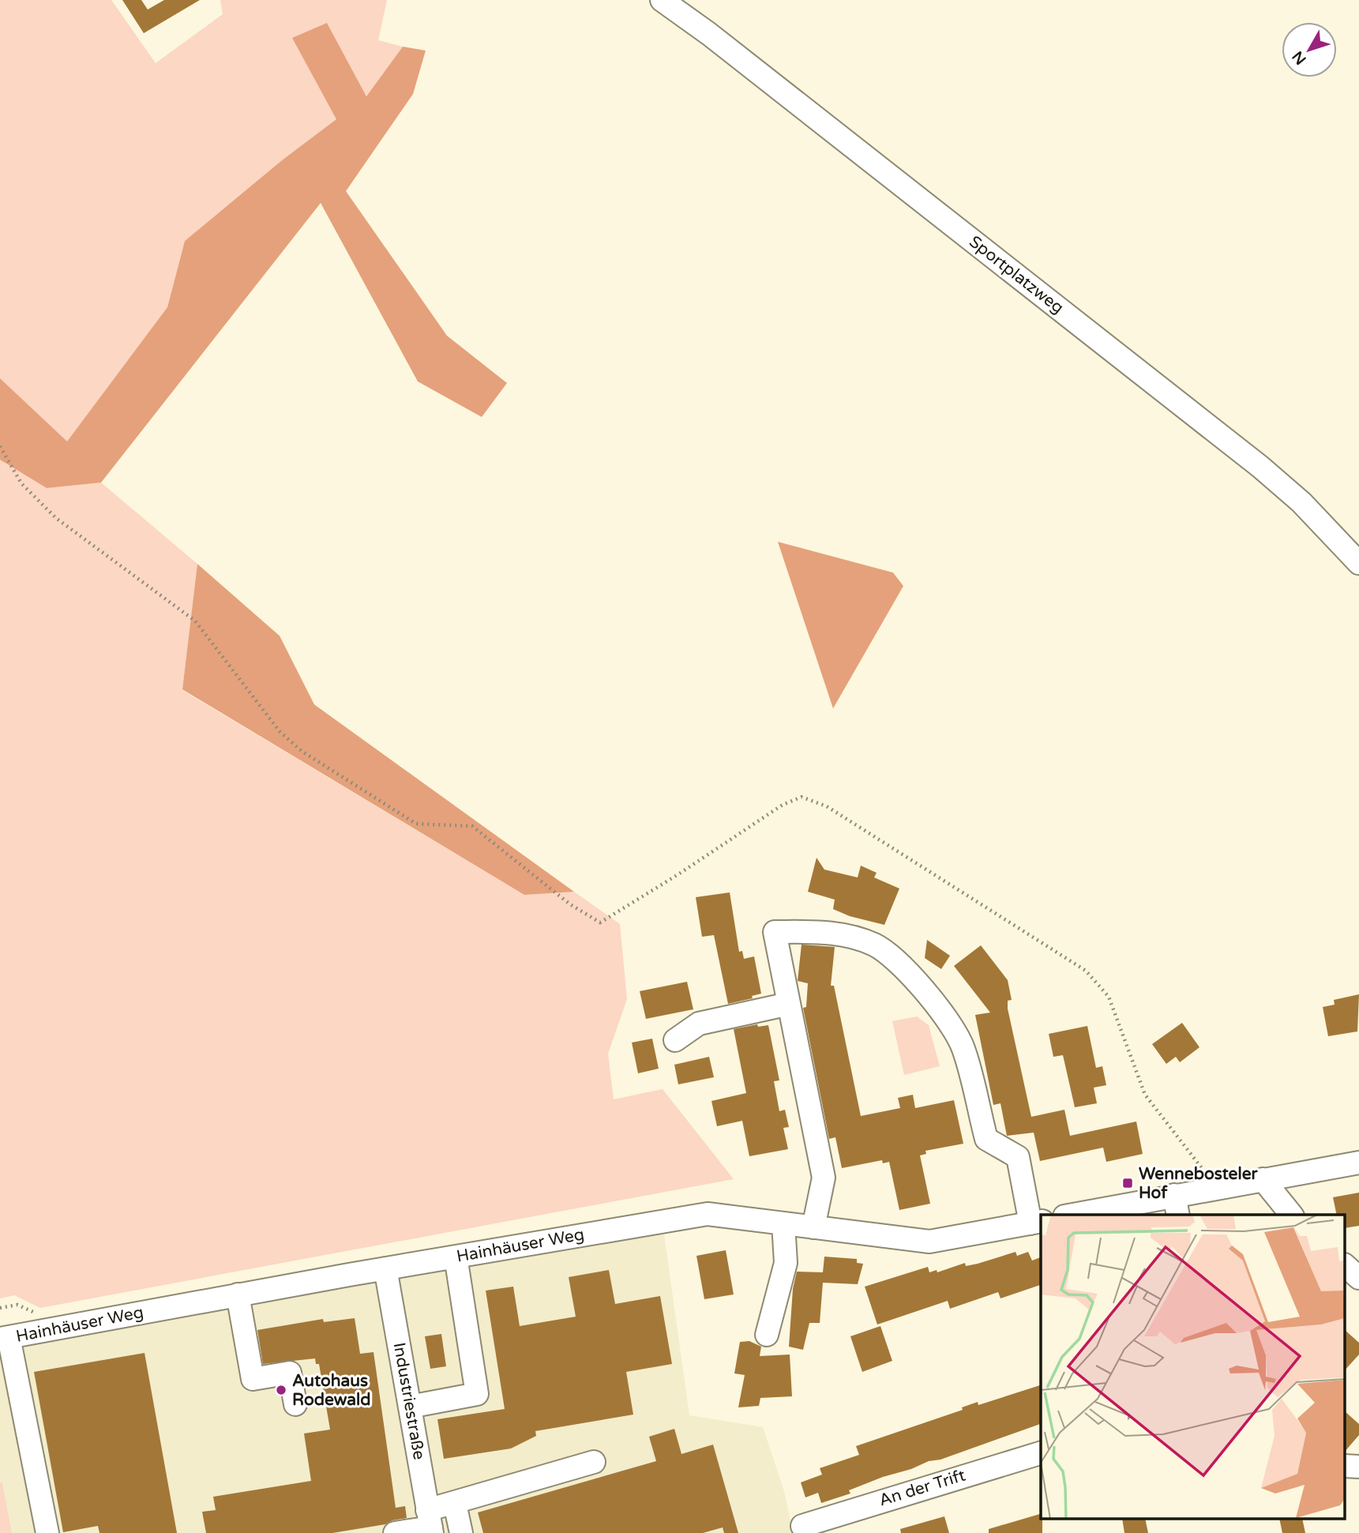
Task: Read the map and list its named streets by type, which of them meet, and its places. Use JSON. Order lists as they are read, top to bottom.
{
  "streets": {
    "street": [
      "Sportplatzweg",
      "Hainhäuser Weg",
      "Industriestraße",
      "An der Trift"
    ]
  },
  "crossings": [
    ["Hainhäuser Weg", "Industriestraße"]
  ],
  "places": {
    "transit": ["Wennebosteler Hof"],
    "other": ["Autohaus Rodewald"]
  },
  "north": "bottom left"
}
